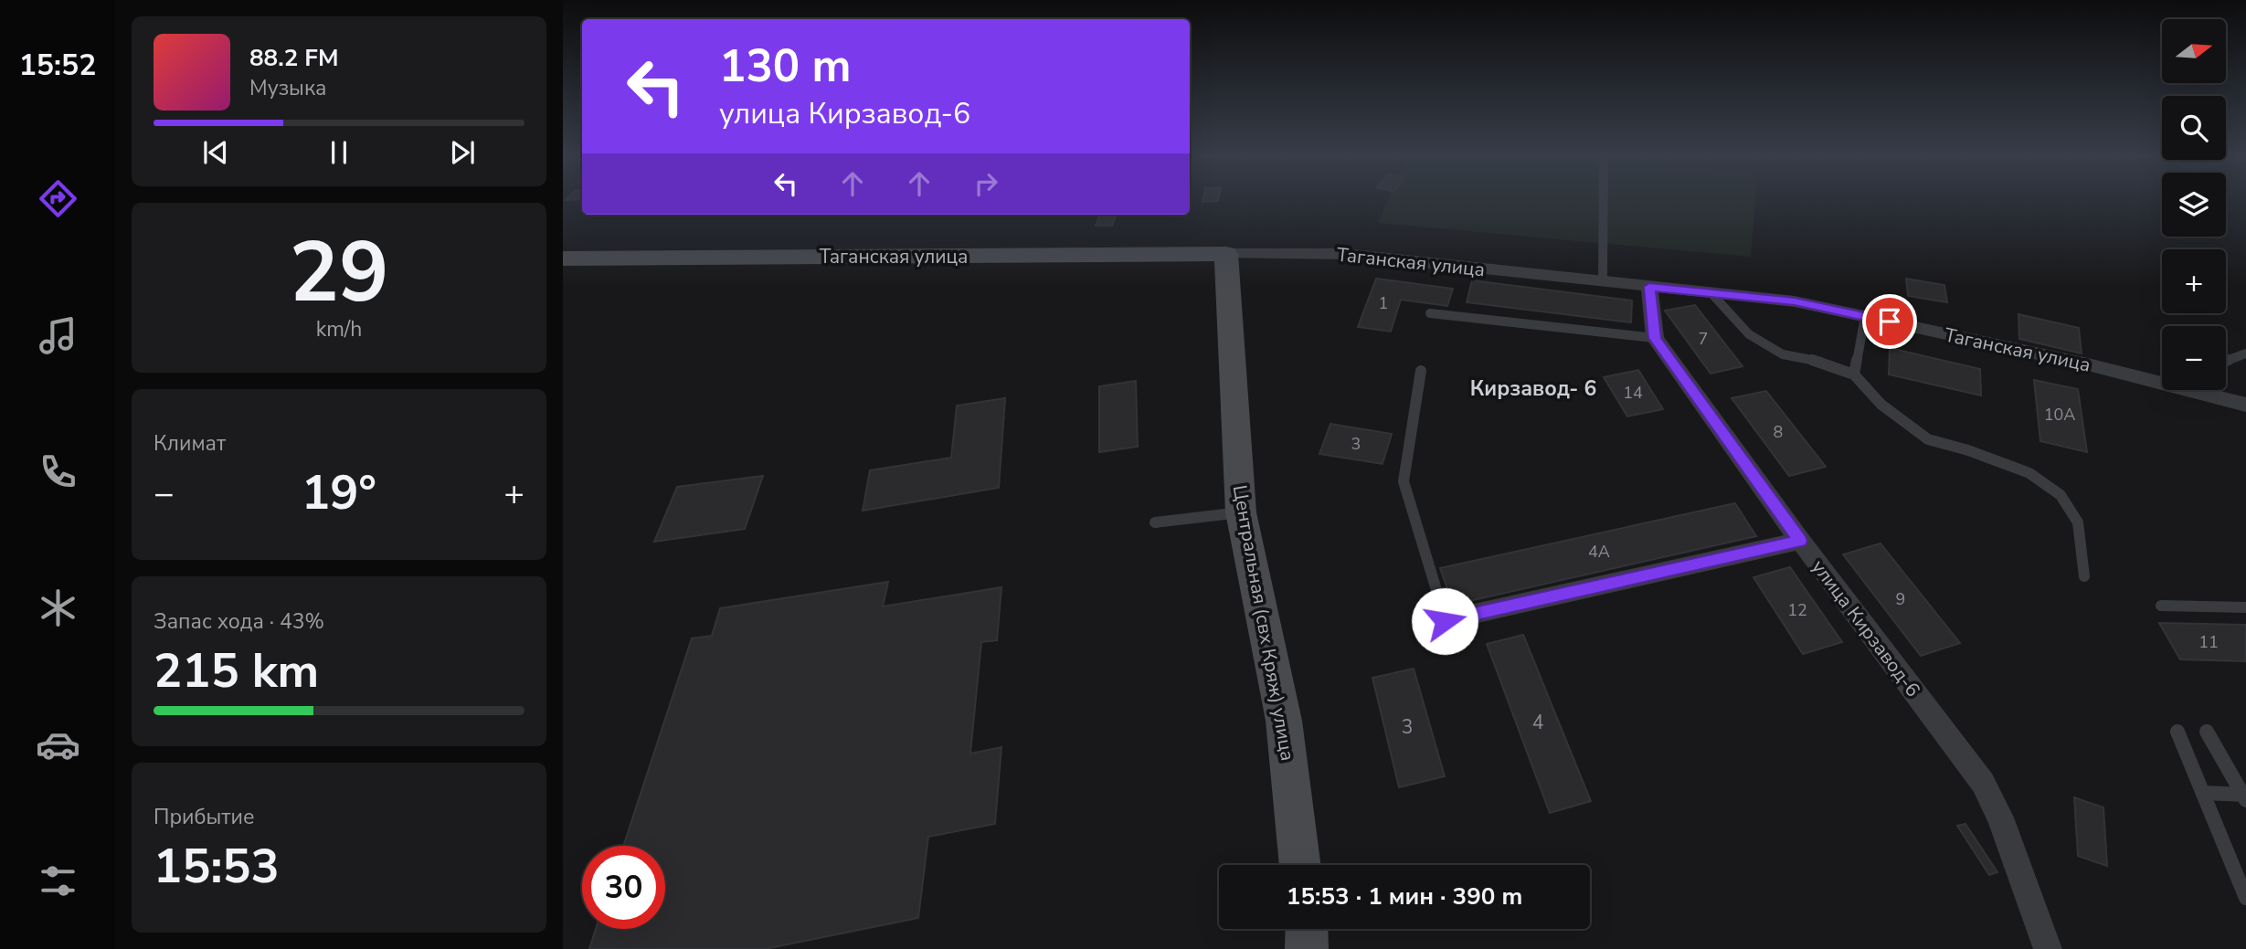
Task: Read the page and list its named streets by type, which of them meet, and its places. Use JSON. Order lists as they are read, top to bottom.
{
  "streets": {
    "main road": ["Таганская улица", "Центральная (свх Кряж) улица"],
    "street": ["улица Кирзавод-6"]
  },
  "crossings": [
    ["Таганская улица", "Центральная (свх Кряж) улица"],
    ["Таганская улица", "улица Кирзавод-6"]
  ],
  "districts": ["Кирзавод- 6"],
  "house_numbers": [
    "1",
    "7",
    "14",
    "10А",
    "8",
    "3",
    "4А",
    "9",
    "12",
    "11",
    "4",
    "3"
  ],
  "north": "right",
  "page": {
    "tabs": "15:52",
    "map_buttons": ["+", "−"],
    "turn": ["130 m", "улица Кирзавод-6"],
    "song": ["88.2 FM", "Музыка"],
    "tile": [
      ["29", "km/h"],
      "Климат",
      ["Запас хода · 43%", "215 km"],
      ["Прибытие", "15:53"]
    ],
    "heat": ["−", "19°", "+"],
    "limit": "30",
    "trip": "15:53 · 1 мин · 390 m"
  }
}
